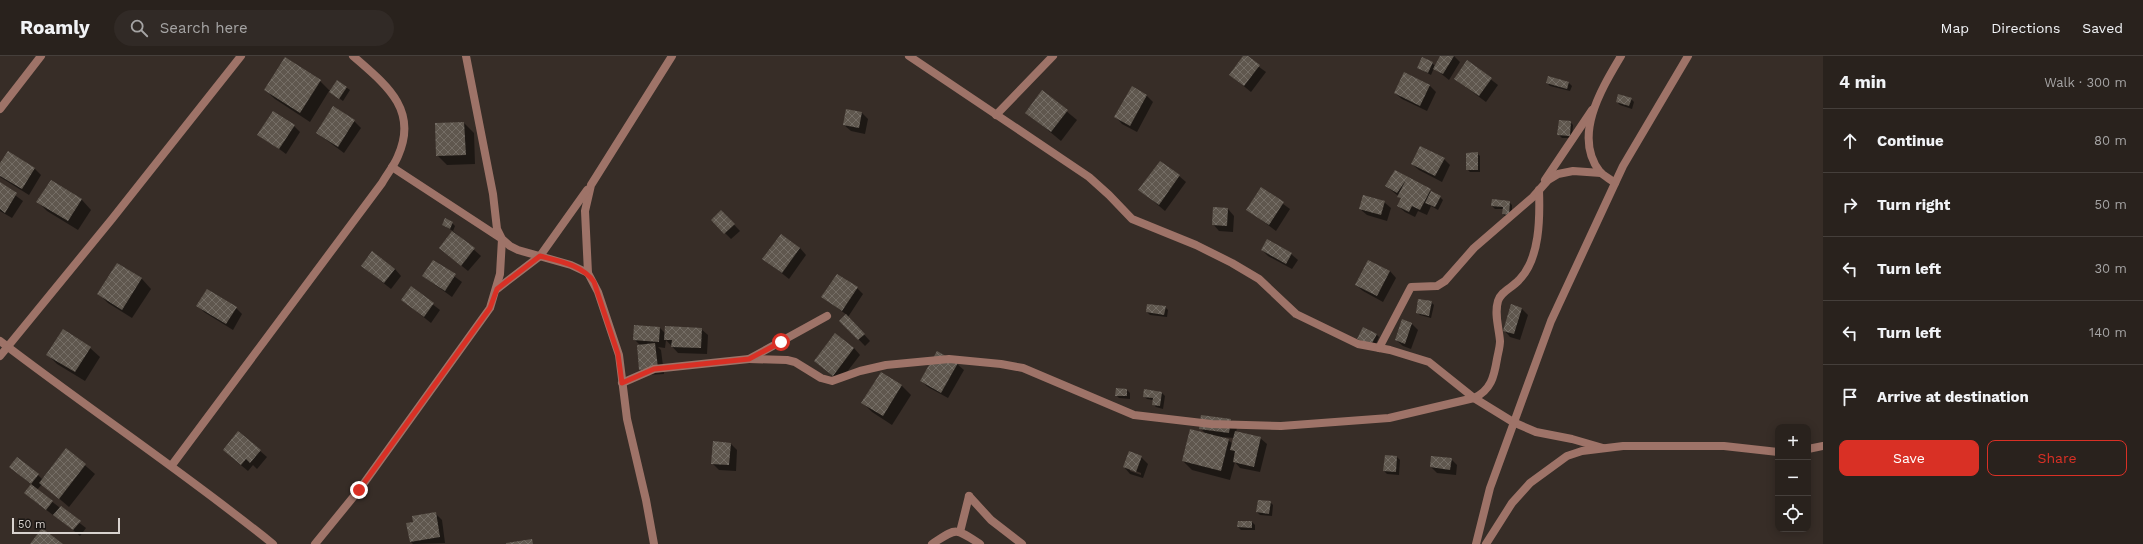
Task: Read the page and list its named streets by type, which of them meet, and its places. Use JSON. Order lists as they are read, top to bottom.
{
  "scale_bar": "50 m",
  "page": {
    "header": "Roamly",
    "search": "Search here",
    "nav": ["Map", "Directions", "Saved"],
    "heading": ["4 min", "Walk · 300 m"],
    "list": [
      ["Continue", "80 m"],
      ["Turn right", "50 m"],
      ["Turn left", "30 m"],
      ["Turn left", "140 m"],
      "Arrive at destination"
    ],
    "map_buttons": ["+", "−"],
    "buttons": ["Save", "Share"],
    "scale": "50 m"
  }
}
